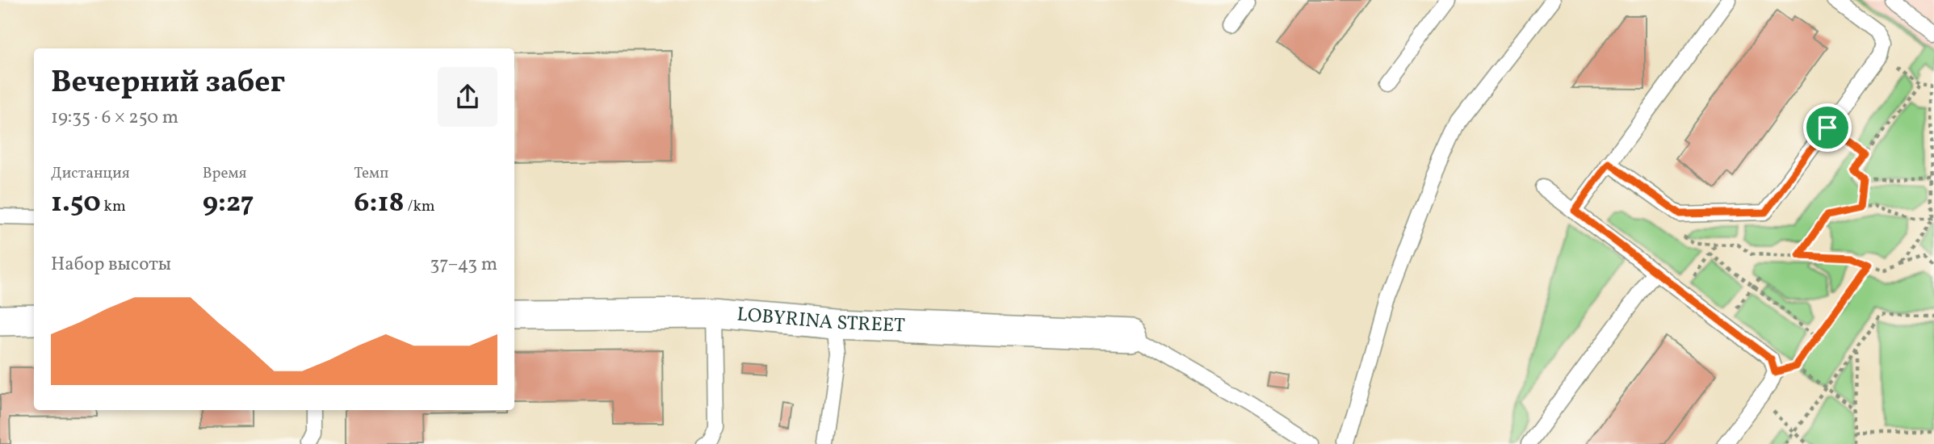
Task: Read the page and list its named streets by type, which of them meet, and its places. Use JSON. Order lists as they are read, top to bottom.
{
  "streets": {
    "street": ["LOBYRINA STREET"]
  },
  "page": {
    "heading": ["Вечерний забег", "19:35 · 6 × 250 m"],
    "stats": [
      ["Дистанция", "1.50 km"],
      ["Время", "9:27"],
      ["Темп", "6:18 /km"]
    ],
    "chart": ["Набор высоты", "37–43 m"]
  }
}
